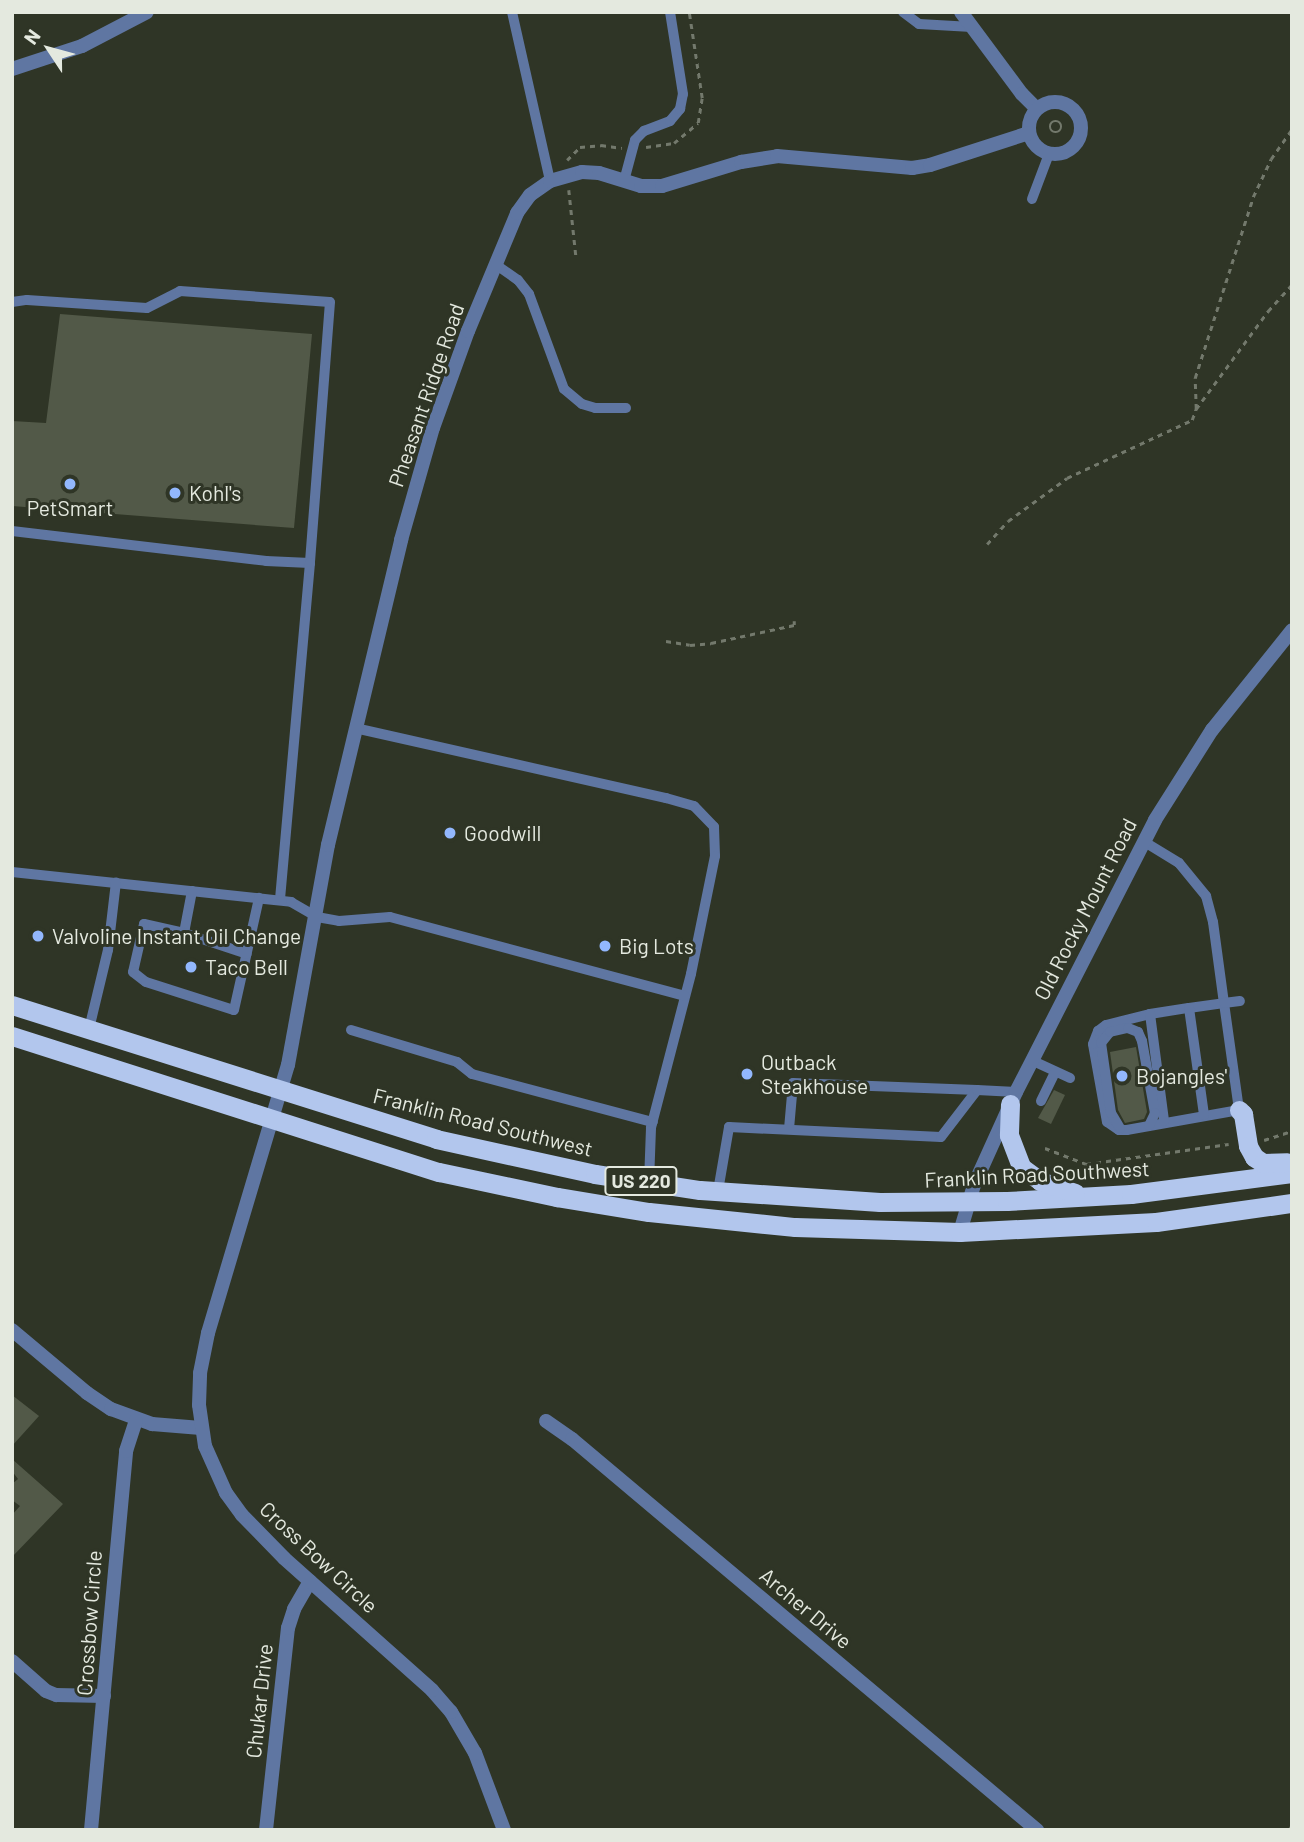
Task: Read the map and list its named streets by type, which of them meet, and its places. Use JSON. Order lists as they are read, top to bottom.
{
  "streets": {
    "highway": ["Franklin Road Southwest", "US 220"],
    "street": [
      "Pheasant Ridge Road",
      "Old Rocky Mount Road",
      "Cross Bow Circle",
      "Archer Drive",
      "Crossbow Circle",
      "Chukar Drive"
    ]
  },
  "crossings": [
    ["Pheasant Ridge Road", "Franklin Road Southwest"],
    ["Pheasant Ridge Road", "US 220"],
    ["Pheasant Ridge Road", "Cross Bow Circle"],
    ["Old Rocky Mount Road", "Franklin Road Southwest"],
    ["Old Rocky Mount Road", "US 220"],
    ["US 220", "Cross Bow Circle"],
    ["Cross Bow Circle", "Chukar Drive"]
  ],
  "places": [
    "PetSmart",
    "Kohl's",
    "Goodwill",
    "Valvoline Instant Oil Change",
    "Big Lots",
    "Taco Bell",
    "Outback Steakhouse",
    "Bojangles'"
  ],
  "north": "top left"
}
